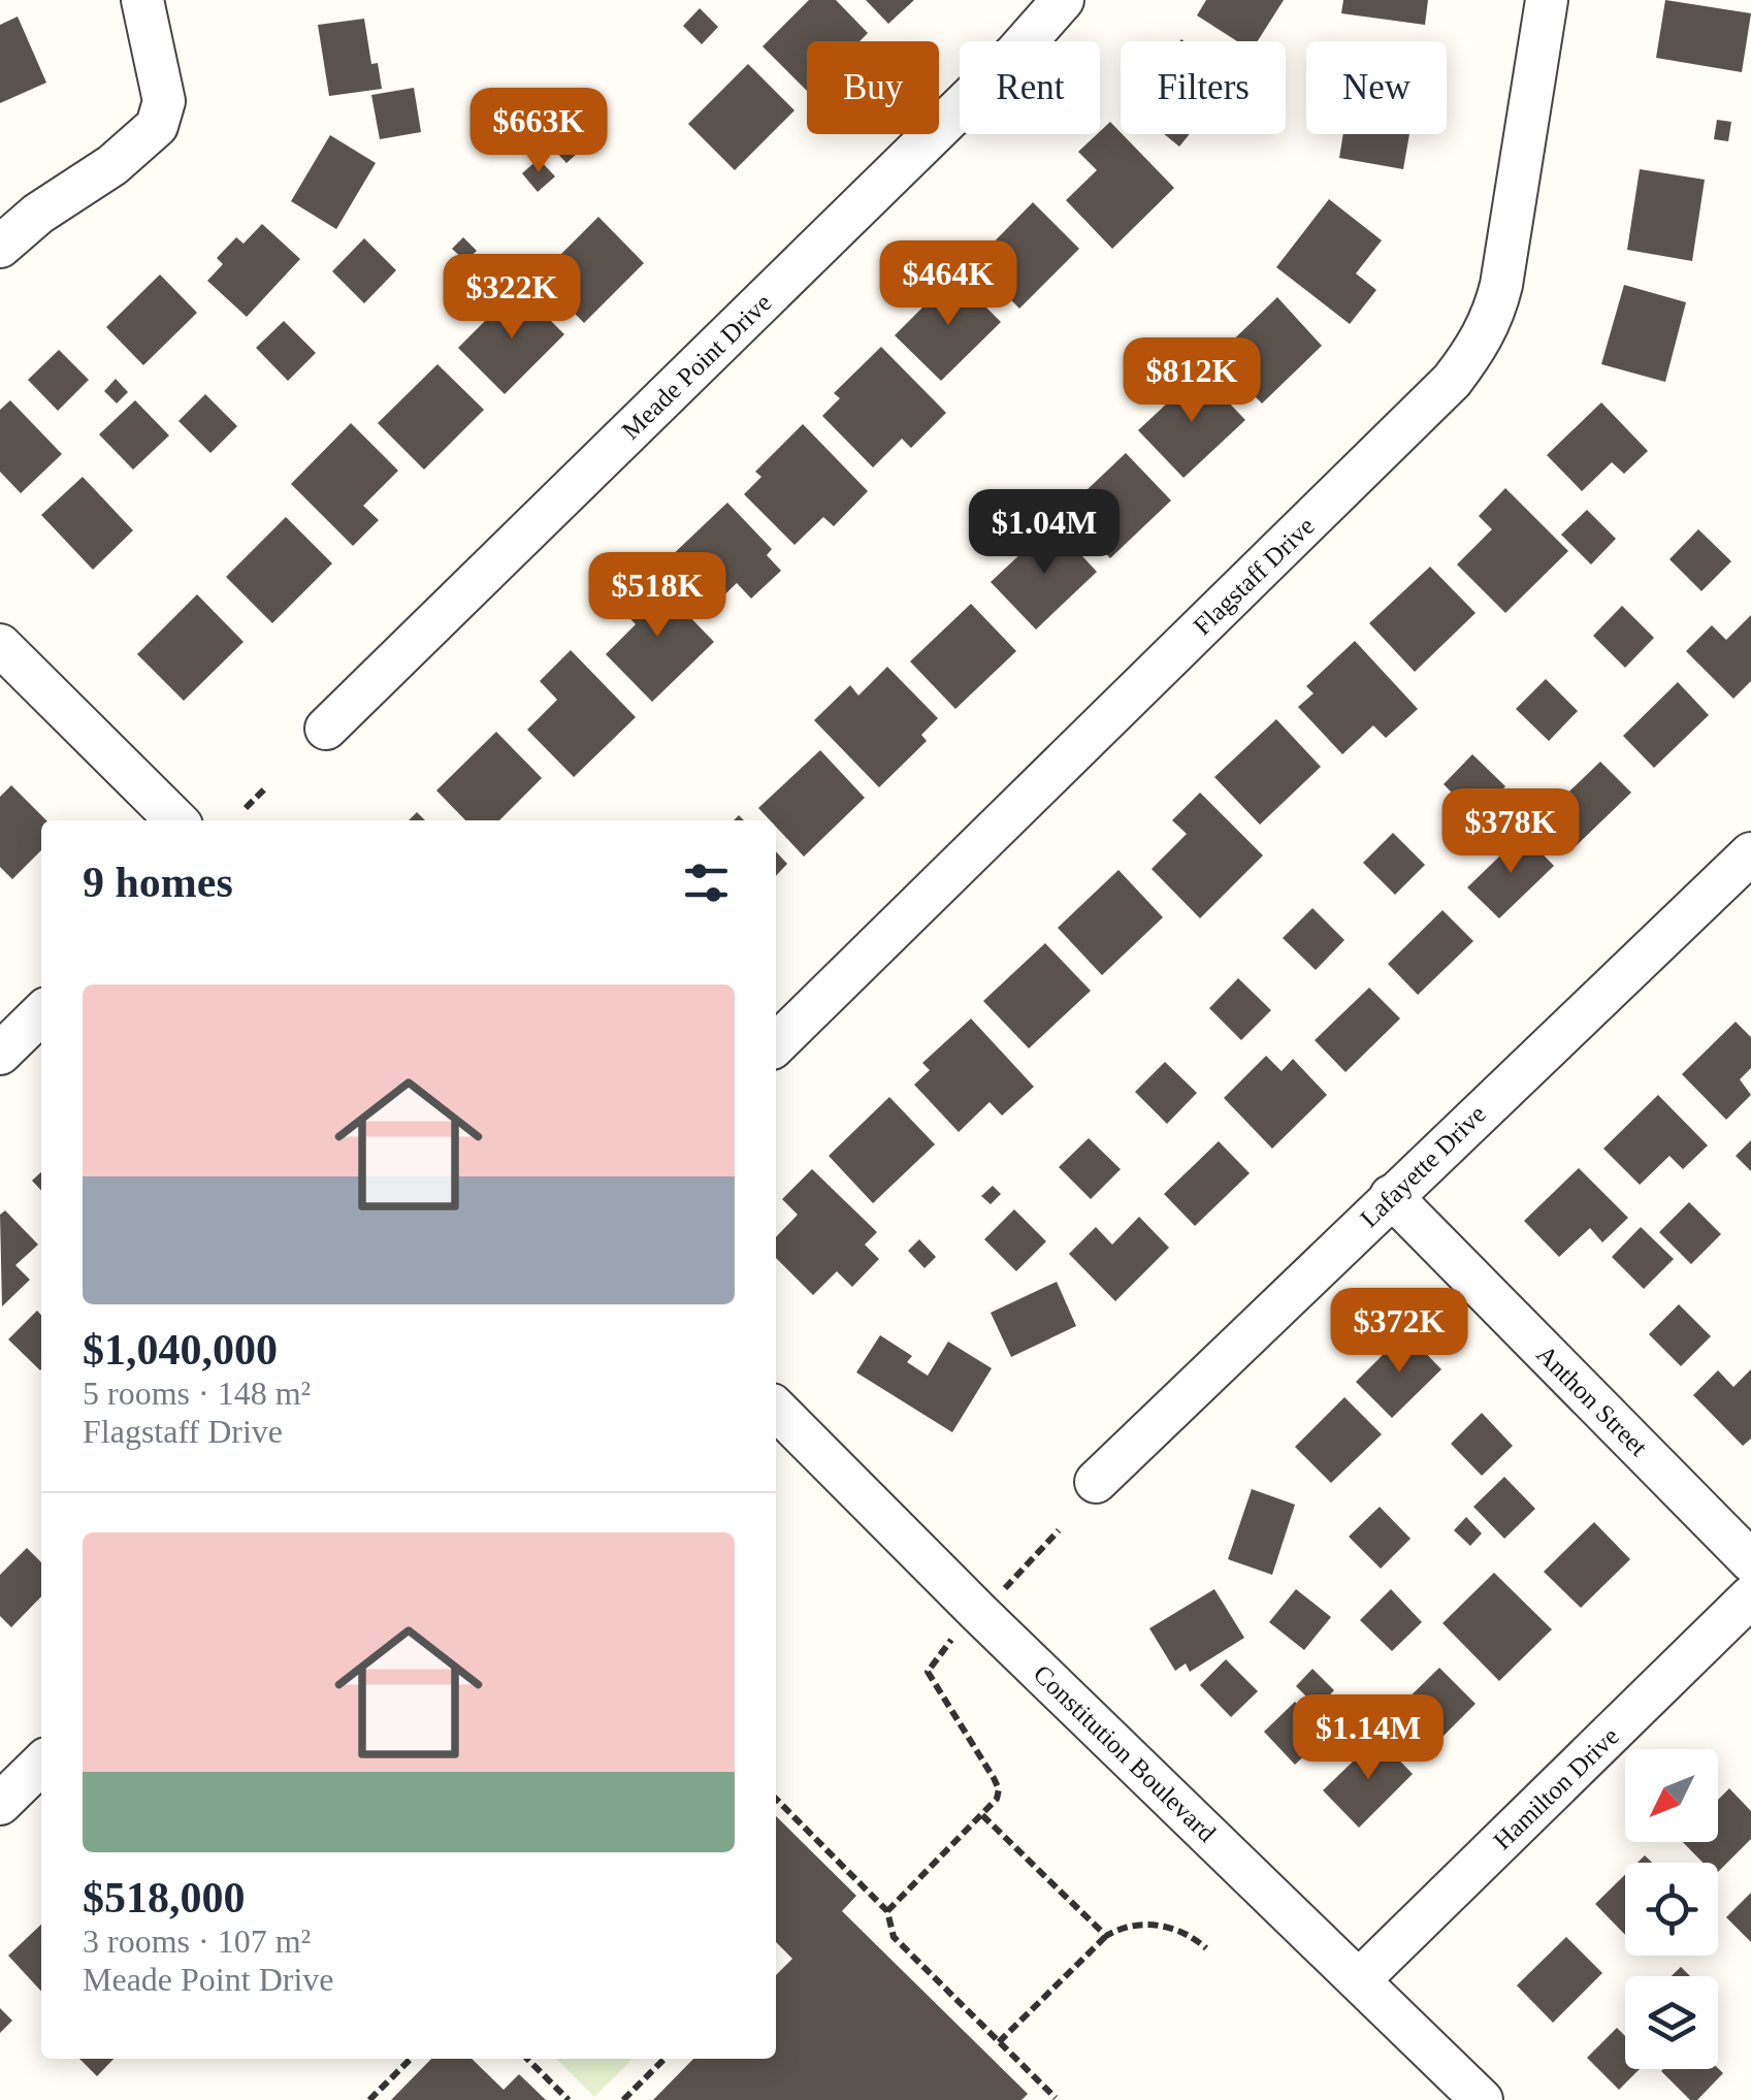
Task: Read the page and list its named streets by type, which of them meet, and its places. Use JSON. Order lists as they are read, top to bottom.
{
  "streets": {
    "street": [
      "Meade Point Drive",
      "Flagstaff Drive",
      "Lafayette Drive",
      "Anthon Street",
      "Constitution Boulevard",
      "Hamilton Drive"
    ]
  },
  "crossings": [
    ["Lafayette Drive", "Anthon Street"],
    ["Constitution Boulevard", "Hamilton Drive"]
  ],
  "north": "bottom left",
  "page": {
    "chip": [
      "Buy",
      "Rent",
      "Filters",
      "New"
    ],
    "price": [
      "$663K",
      "$464K",
      "$322K",
      "$812K",
      "$1.04M",
      "$518K",
      "$378K",
      "$372K",
      "$1.14M"
    ],
    "heading": "9 homes",
    "list": [
      {
        "name": "$1,040,000",
        "note": "5 rooms · 148 m² · Flagstaff Drive"
      },
      {
        "name": "$518,000",
        "note": "3 rooms · 107 m² · Meade Point Drive"
      }
    ]
  }
}
